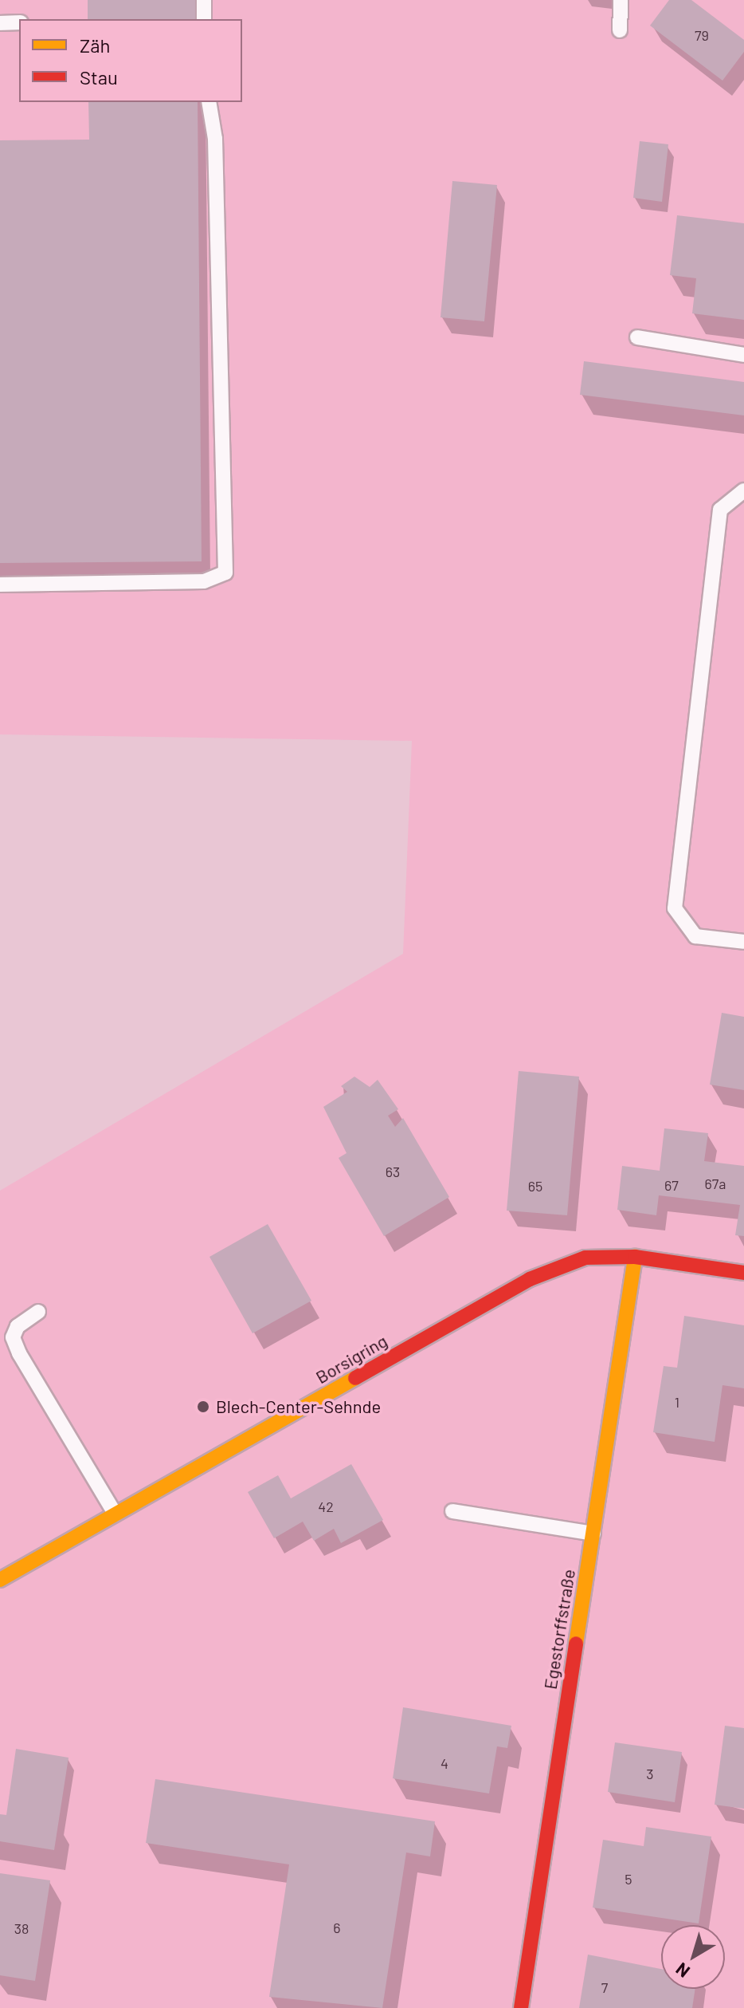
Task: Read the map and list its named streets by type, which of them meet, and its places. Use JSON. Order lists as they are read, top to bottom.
{
  "streets": {
    "street": ["Borsigring", "Egestorffstraße"]
  },
  "crossings": [
    ["Borsigring", "Egestorffstraße"]
  ],
  "places": ["Blech-Center-Sehnde"],
  "house_numbers": [
    "79",
    "63",
    "67a",
    "67",
    "65",
    "1",
    "42",
    "4",
    "3",
    "5",
    "6",
    "38",
    "7"
  ],
  "legend": ["Zäh", "Stau"],
  "north": "bottom left"
}
